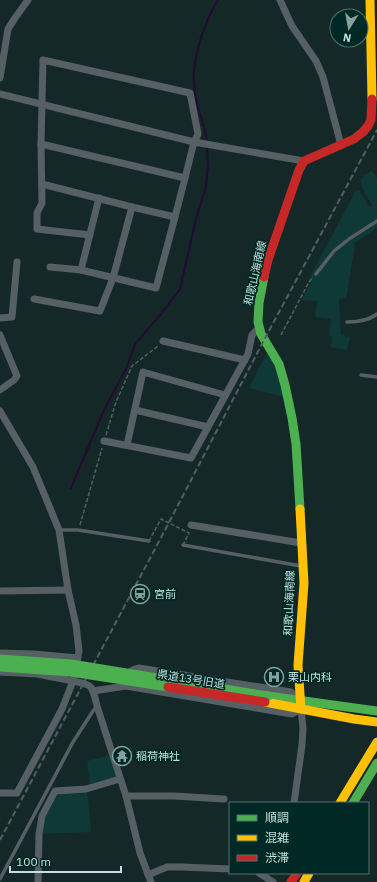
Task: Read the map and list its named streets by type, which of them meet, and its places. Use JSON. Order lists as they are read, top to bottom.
{
  "streets": {
    "main road": ["和歌山海南線", "県道13号旧道"]
  },
  "crossings": [
    ["和歌山海南線", "県道13号旧道"]
  ],
  "places": {
    "station": ["宮前"],
    "hospital": ["栗山内科"],
    "temple": ["稲荷神社"]
  },
  "legend": ["順調", "混雑", "渋滞"],
  "scale_bar": "100 m",
  "north": "bottom"
}
